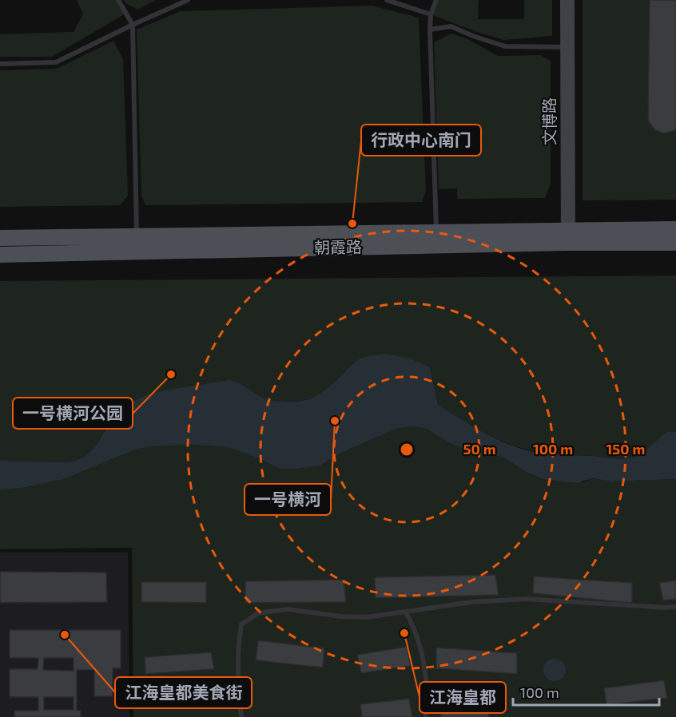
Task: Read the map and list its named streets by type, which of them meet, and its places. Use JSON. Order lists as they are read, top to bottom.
{
  "streets": {
    "main road": ["朝霞路"],
    "street": ["文博路"]
  },
  "crossings": [
    ["文博路", "朝霞路"]
  ],
  "places": [
    "行政中心南门",
    "一号横河公园",
    "一号横河",
    "江海皇都",
    "江海皇都美食街"
  ],
  "scale_bar": "100 m",
  "rings": ["50 m", "100 m", "150 m"]
}
